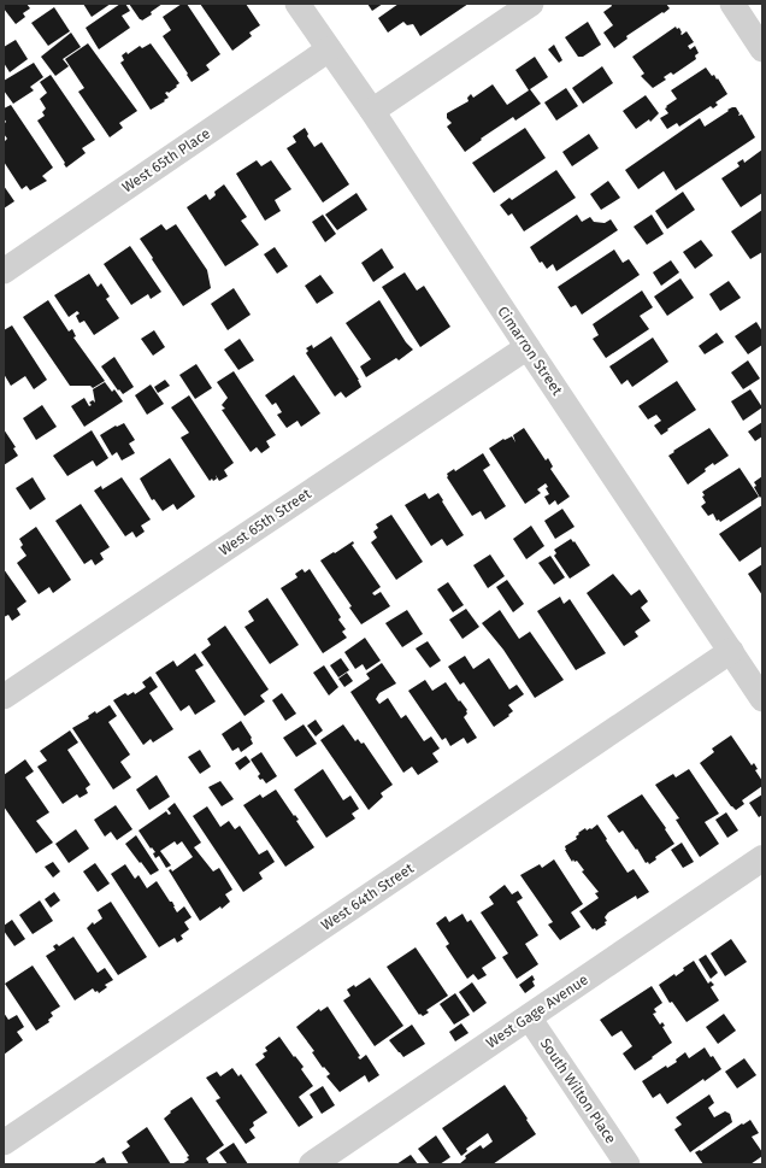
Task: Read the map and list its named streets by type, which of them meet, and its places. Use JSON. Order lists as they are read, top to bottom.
{
  "streets": {
    "street": [
      "West 65th Place",
      "Cimarron Street",
      "West 65th Street",
      "West 64th Street",
      "West Gage Avenue",
      "South Wilton Place"
    ]
  },
  "crossings": [
    ["West 65th Place", "Cimarron Street"],
    ["Cimarron Street", "West 65th Street"],
    ["Cimarron Street", "West 64th Street"],
    ["West Gage Avenue", "South Wilton Place"]
  ]
}
